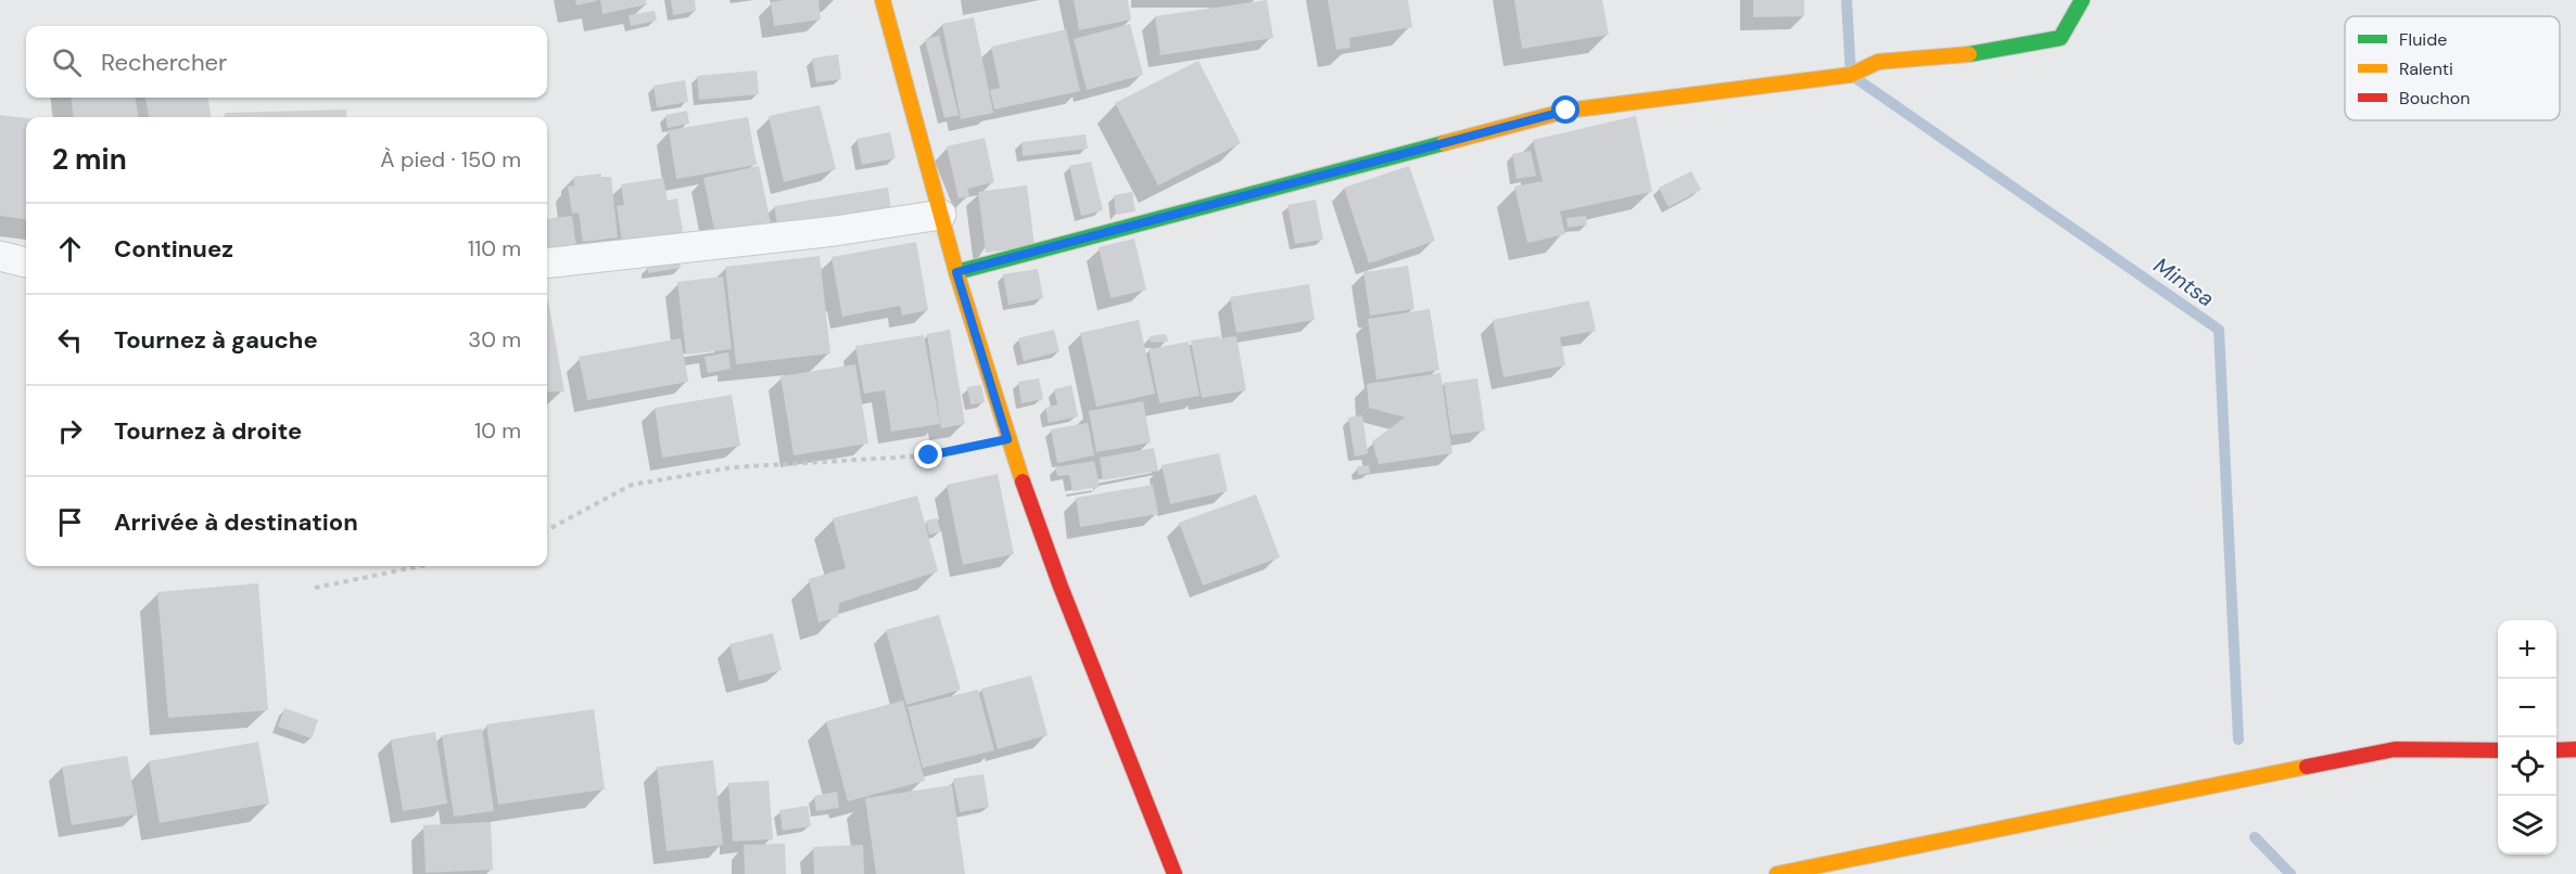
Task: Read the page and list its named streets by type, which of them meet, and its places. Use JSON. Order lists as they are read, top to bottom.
{
  "water": ["Mintsa"],
  "legend": ["Fluide", "Ralenti", "Bouchon"],
  "page": {
    "search": "Rechercher",
    "heading": ["2 min", "À pied · 150 m"],
    "list": [
      ["Continuez", "110 m"],
      ["Tournez à gauche", "30 m"],
      ["Tournez à droite", "10 m"],
      "Arrivée à destination"
    ],
    "map_buttons": ["+", "−"]
  }
}
